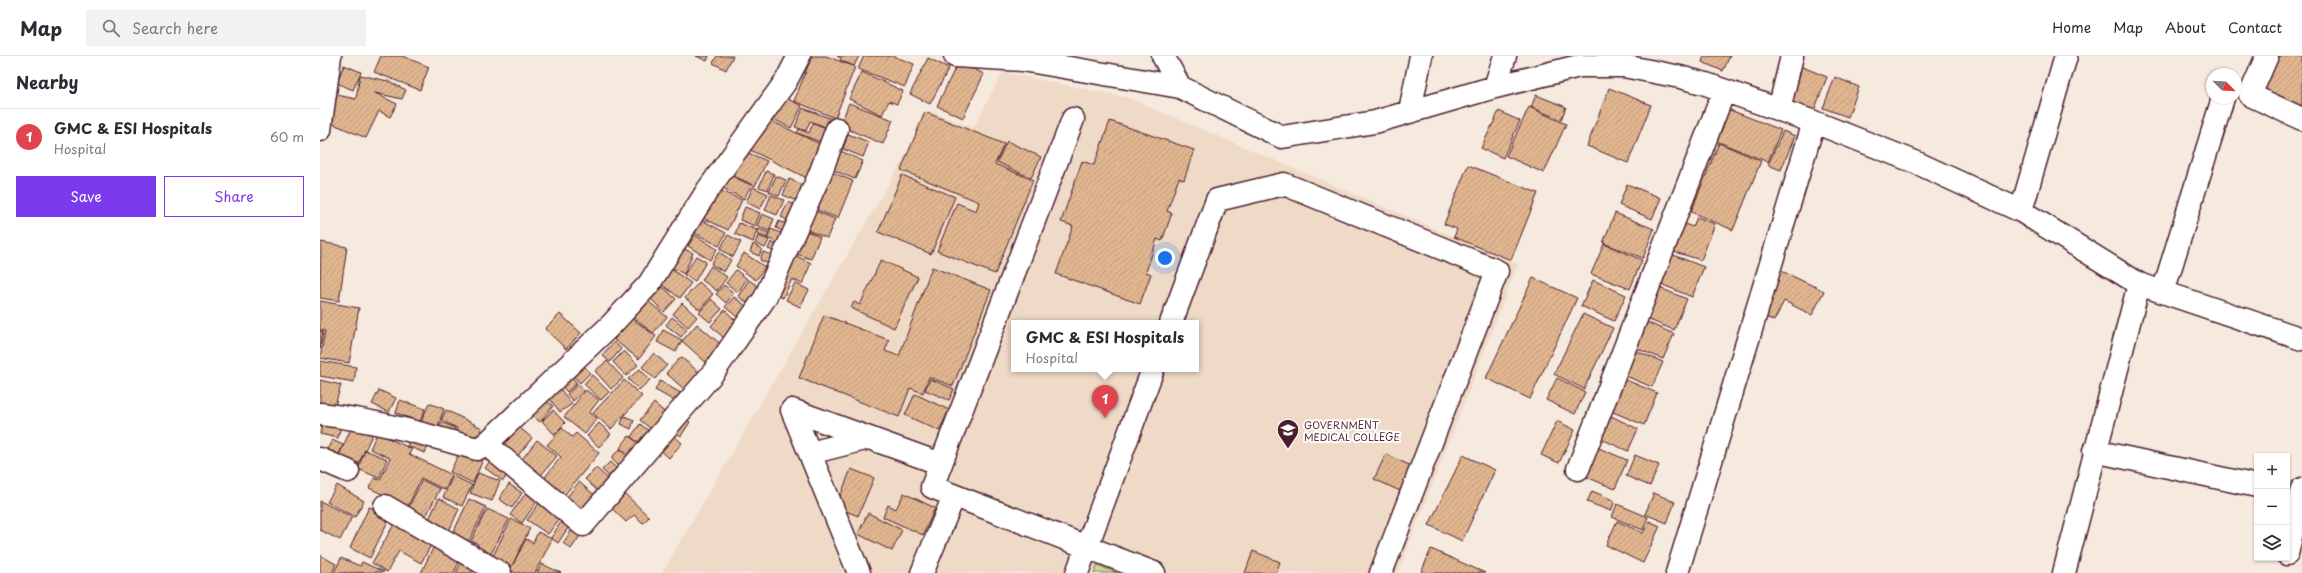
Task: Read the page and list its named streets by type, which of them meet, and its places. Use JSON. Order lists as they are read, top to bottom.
{
  "places": {
    "school or university": ["GOVERNMENT MEDICAL COLLEGE"]
  },
  "north": "bottom right",
  "page": {
    "header": "Map",
    "search": "Search here",
    "nav": [
      "Home",
      "Map",
      "About",
      "Contact"
    ],
    "heading": "Nearby",
    "list": [
      {
        "mark": "1",
        "name": "GMC & ESI Hospitals",
        "note": "Hospital",
        "value": "60 m"
      }
    ],
    "buttons": ["Save", "Share"],
    "popup": ["GMC & ESI Hospitals", "Hospital"],
    "pins": "1",
    "map_buttons": ["+", "−"]
  }
}
